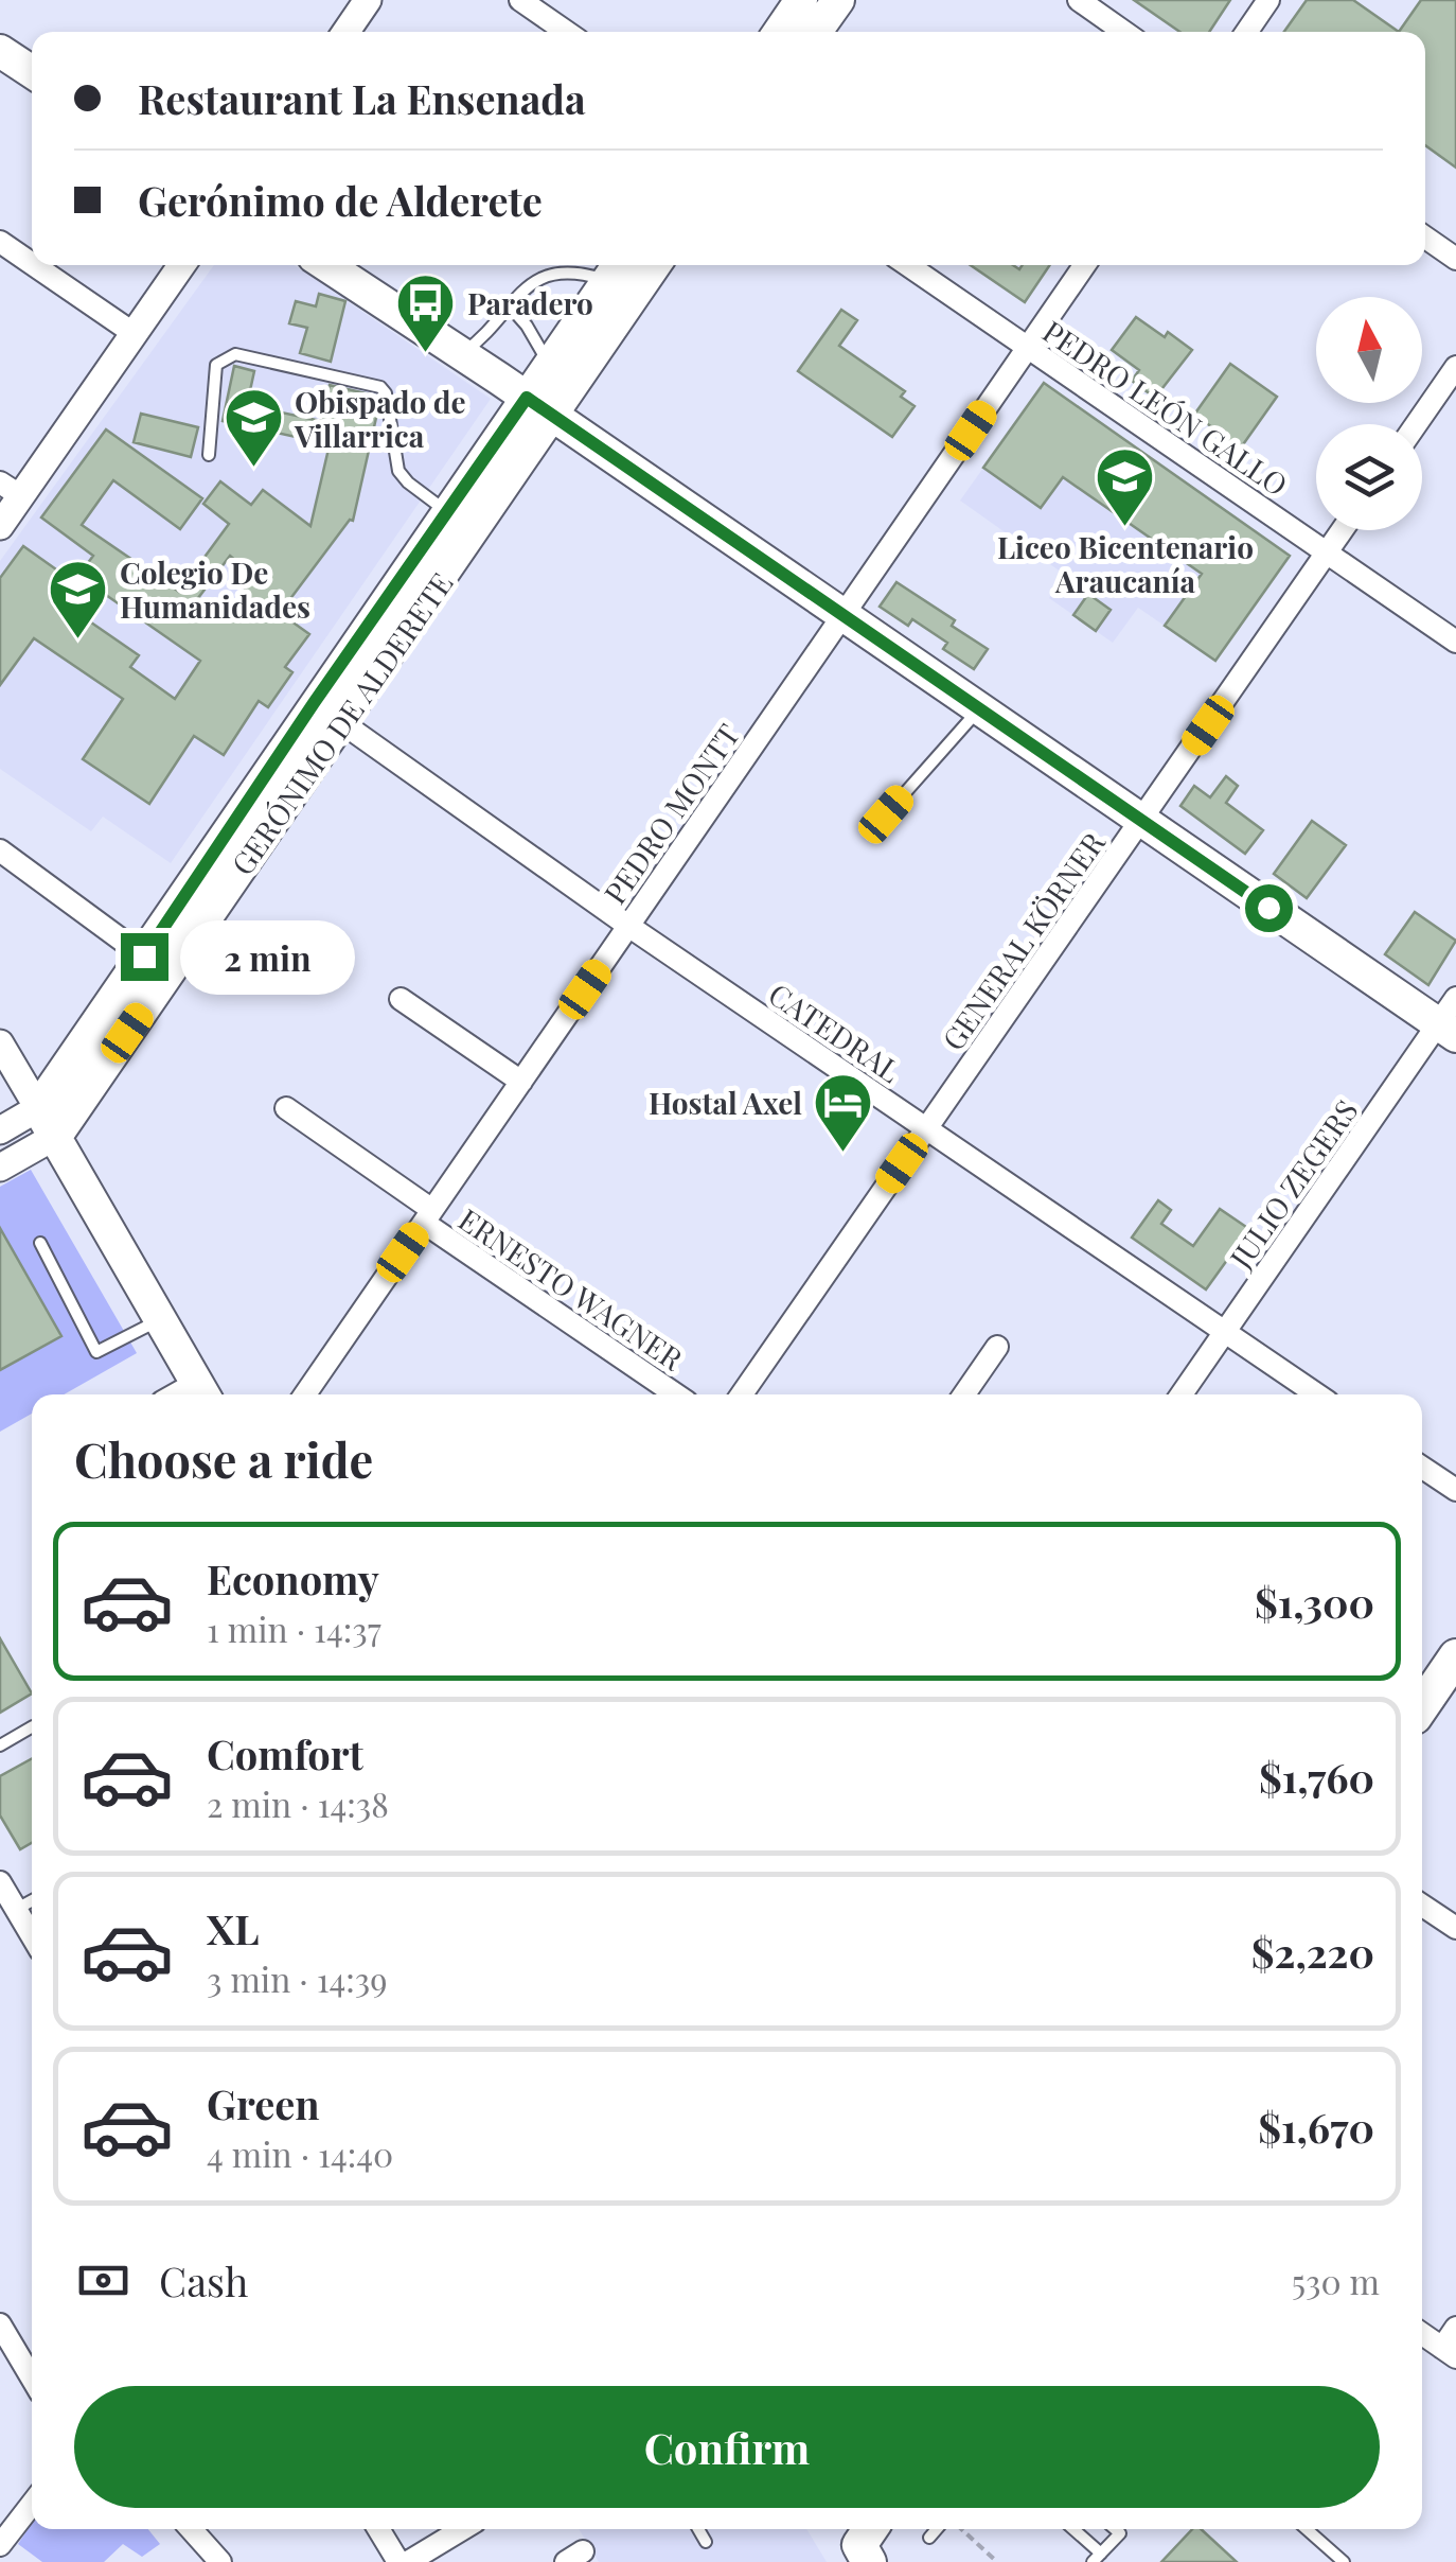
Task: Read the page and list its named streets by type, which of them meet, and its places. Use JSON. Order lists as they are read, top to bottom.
{
  "streets": {
    "main road": ["GERÓNIMO DE ALDERETE"],
    "street": [
      "PEDRO LEÓN GALLO",
      "PEDRO MONTT",
      "GENERAL KÖRNER",
      "CATEDRAL",
      "JULIO ZEGERS",
      "ERNESTO WAGNER"
    ]
  },
  "crossings": [
    ["PEDRO LEÓN GALLO", "PEDRO MONTT"],
    ["PEDRO LEÓN GALLO", "GENERAL KÖRNER"],
    ["GERÓNIMO DE ALDERETE", "CATEDRAL"],
    ["PEDRO MONTT", "CATEDRAL"],
    ["PEDRO MONTT", "ERNESTO WAGNER"],
    ["GENERAL KÖRNER", "CATEDRAL"],
    ["CATEDRAL", "JULIO ZEGERS"]
  ],
  "places": {
    "bus stop": ["Paradero"],
    "school or university": ["Obispado de Villarrica", "Liceo Bicentenario Araucanía", "Colegio De Humanidades"],
    "hotel": ["Hostal Axel"]
  },
  "north": "top",
  "page": {
    "banner": ["Restaurant La Ensenada", "Gerónimo de Alderete"],
    "bubble": "2 min",
    "heading": "Choose a ride",
    "list": [
      {
        "name": "Economy",
        "note": "1 min · 14:37",
        "value": "$1,300"
      },
      {
        "name": "Comfort",
        "note": "2 min · 14:38",
        "value": "$1,760"
      },
      {
        "name": "XL",
        "note": "3 min · 14:39",
        "value": "$2,220"
      },
      {
        "name": "Green",
        "note": "4 min · 14:40",
        "value": "$1,670"
      }
    ],
    "pay": ["Cash", "530 m"],
    "buttons": "Confirm"
  }
}
